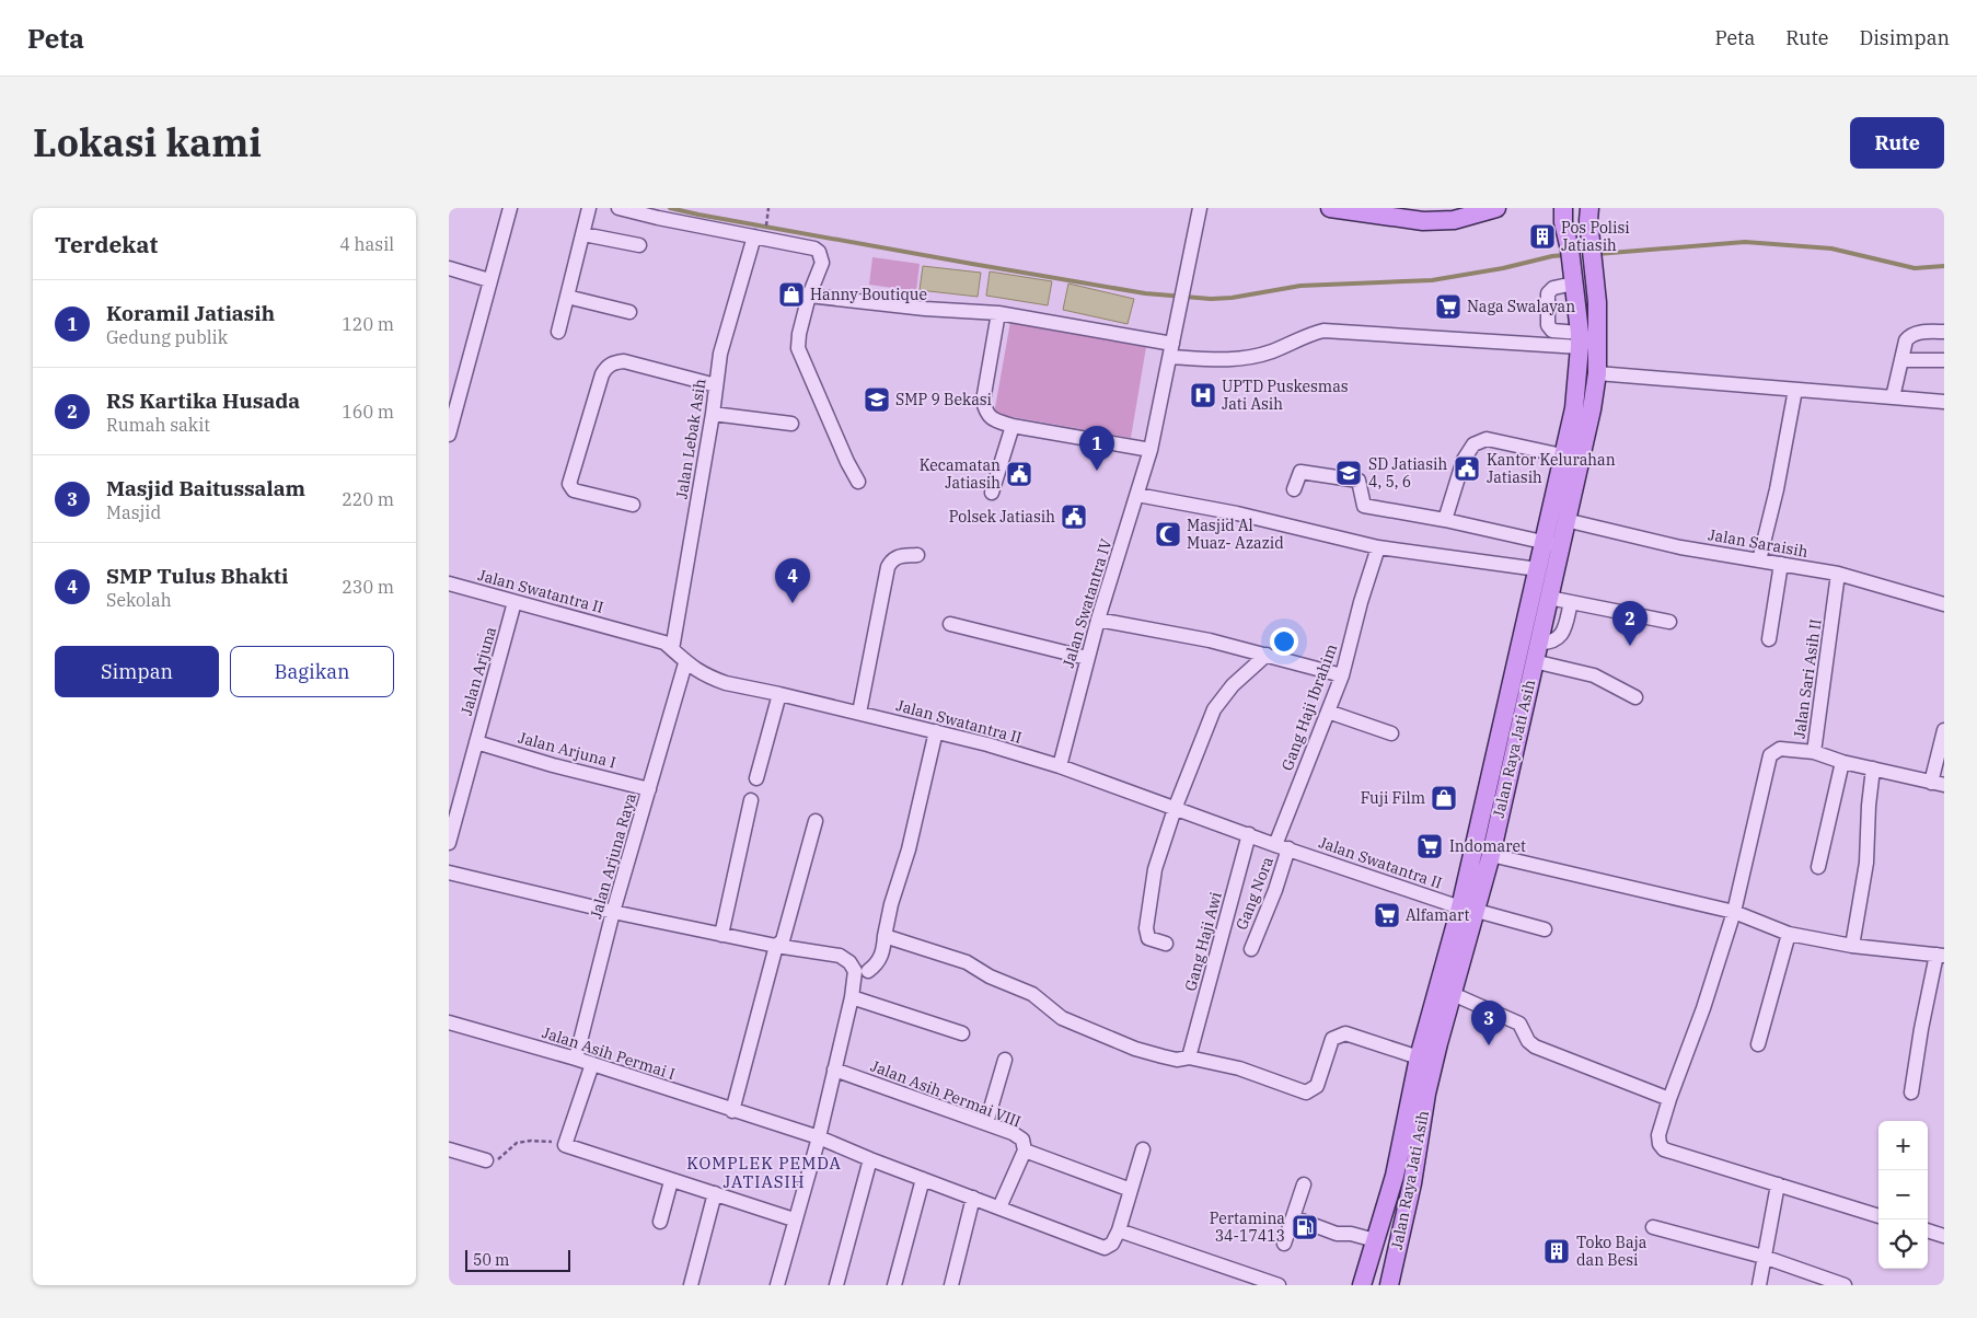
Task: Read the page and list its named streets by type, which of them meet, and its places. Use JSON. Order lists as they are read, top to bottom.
{
  "streets": {
    "main road": ["Jalan Raya Jati Asih"],
    "street": [
      "Jalan Lebak Asih",
      "Jalan Saraisih",
      "Jalan Swatantra II",
      "Jalan Swatantra IV",
      "Jalan Arjuna",
      "Jalan Sari Asih II",
      "Gang Haji Ibrahim",
      "Jalan Arjuna I",
      "Jalan Arjuna Raya",
      "Gang Nora",
      "Gang Haji Awi",
      "Jalan Asih Permai I",
      "Jalan Asih Permai VIII"
    ]
  },
  "crossings": [
    ["Jalan Lebak Asih", "Jalan Swatantra II"],
    ["Jalan Saraisih", "Jalan Sari Asih II"],
    ["Jalan Saraisih", "Jalan Raya Jati Asih"],
    ["Jalan Swatantra II", "Jalan Swatantra IV"],
    ["Jalan Swatantra II", "Jalan Arjuna"],
    ["Jalan Swatantra II", "Gang Haji Ibrahim"],
    ["Jalan Swatantra II", "Jalan Raya Jati Asih"],
    ["Jalan Swatantra II", "Jalan Arjuna Raya"],
    ["Jalan Swatantra II", "Gang Nora"],
    ["Jalan Swatantra II", "Gang Haji Awi"],
    ["Jalan Arjuna", "Jalan Arjuna I"],
    ["Gang Haji Ibrahim", "Gang Nora"],
    ["Jalan Arjuna I", "Jalan Arjuna Raya"],
    ["Jalan Arjuna Raya", "Jalan Asih Permai I"]
  ],
  "districts": ["KOMPLEK PEMDA JATIASIH"],
  "places": {
    "building": ["Pos Polisi Jatiasih", "Toko Baja dan Besi"],
    "shop": ["Hanny Boutique", "Fuji Film"],
    "supermarket": ["Naga Swalayan", "Indomaret", "Alfamart"],
    "hospital": ["UPTD Puskesmas Jati Asih"],
    "school or university": ["SMP 9 Bekasi", "SD Jatiasih 4, 5, 6"],
    "public building": ["Kantor Kelurahan Jatiasih", "Kecamatan Jatiasih", "Polsek Jatiasih"],
    "mosque": ["Masjid Al Muaz- Azazid"],
    "fuel station": ["Pertamina 34-17413"]
  },
  "scale_bar": "50 m",
  "page": {
    "header": "Peta",
    "nav": ["Peta", "Rute", "Disimpan"],
    "title": "Lokasi kami",
    "buttons": [
      "Rute",
      ["Simpan", "Bagikan"]
    ],
    "heading": ["Terdekat", "4 hasil"],
    "list": [
      {
        "mark": "1",
        "name": "Koramil Jatiasih",
        "note": "Gedung publik",
        "value": "120 m"
      },
      {
        "mark": "2",
        "name": "RS Kartika Husada",
        "note": "Rumah sakit",
        "value": "160 m"
      },
      {
        "mark": "3",
        "name": "Masjid Baitussalam",
        "note": "Masjid",
        "value": "220 m"
      },
      {
        "mark": "4",
        "name": "SMP Tulus Bhakti",
        "note": "Sekolah",
        "value": "230 m"
      }
    ],
    "pins": [
      "1",
      "4",
      "2",
      "3"
    ],
    "map_buttons": ["+", "−"],
    "scale": "50 m"
  }
}
